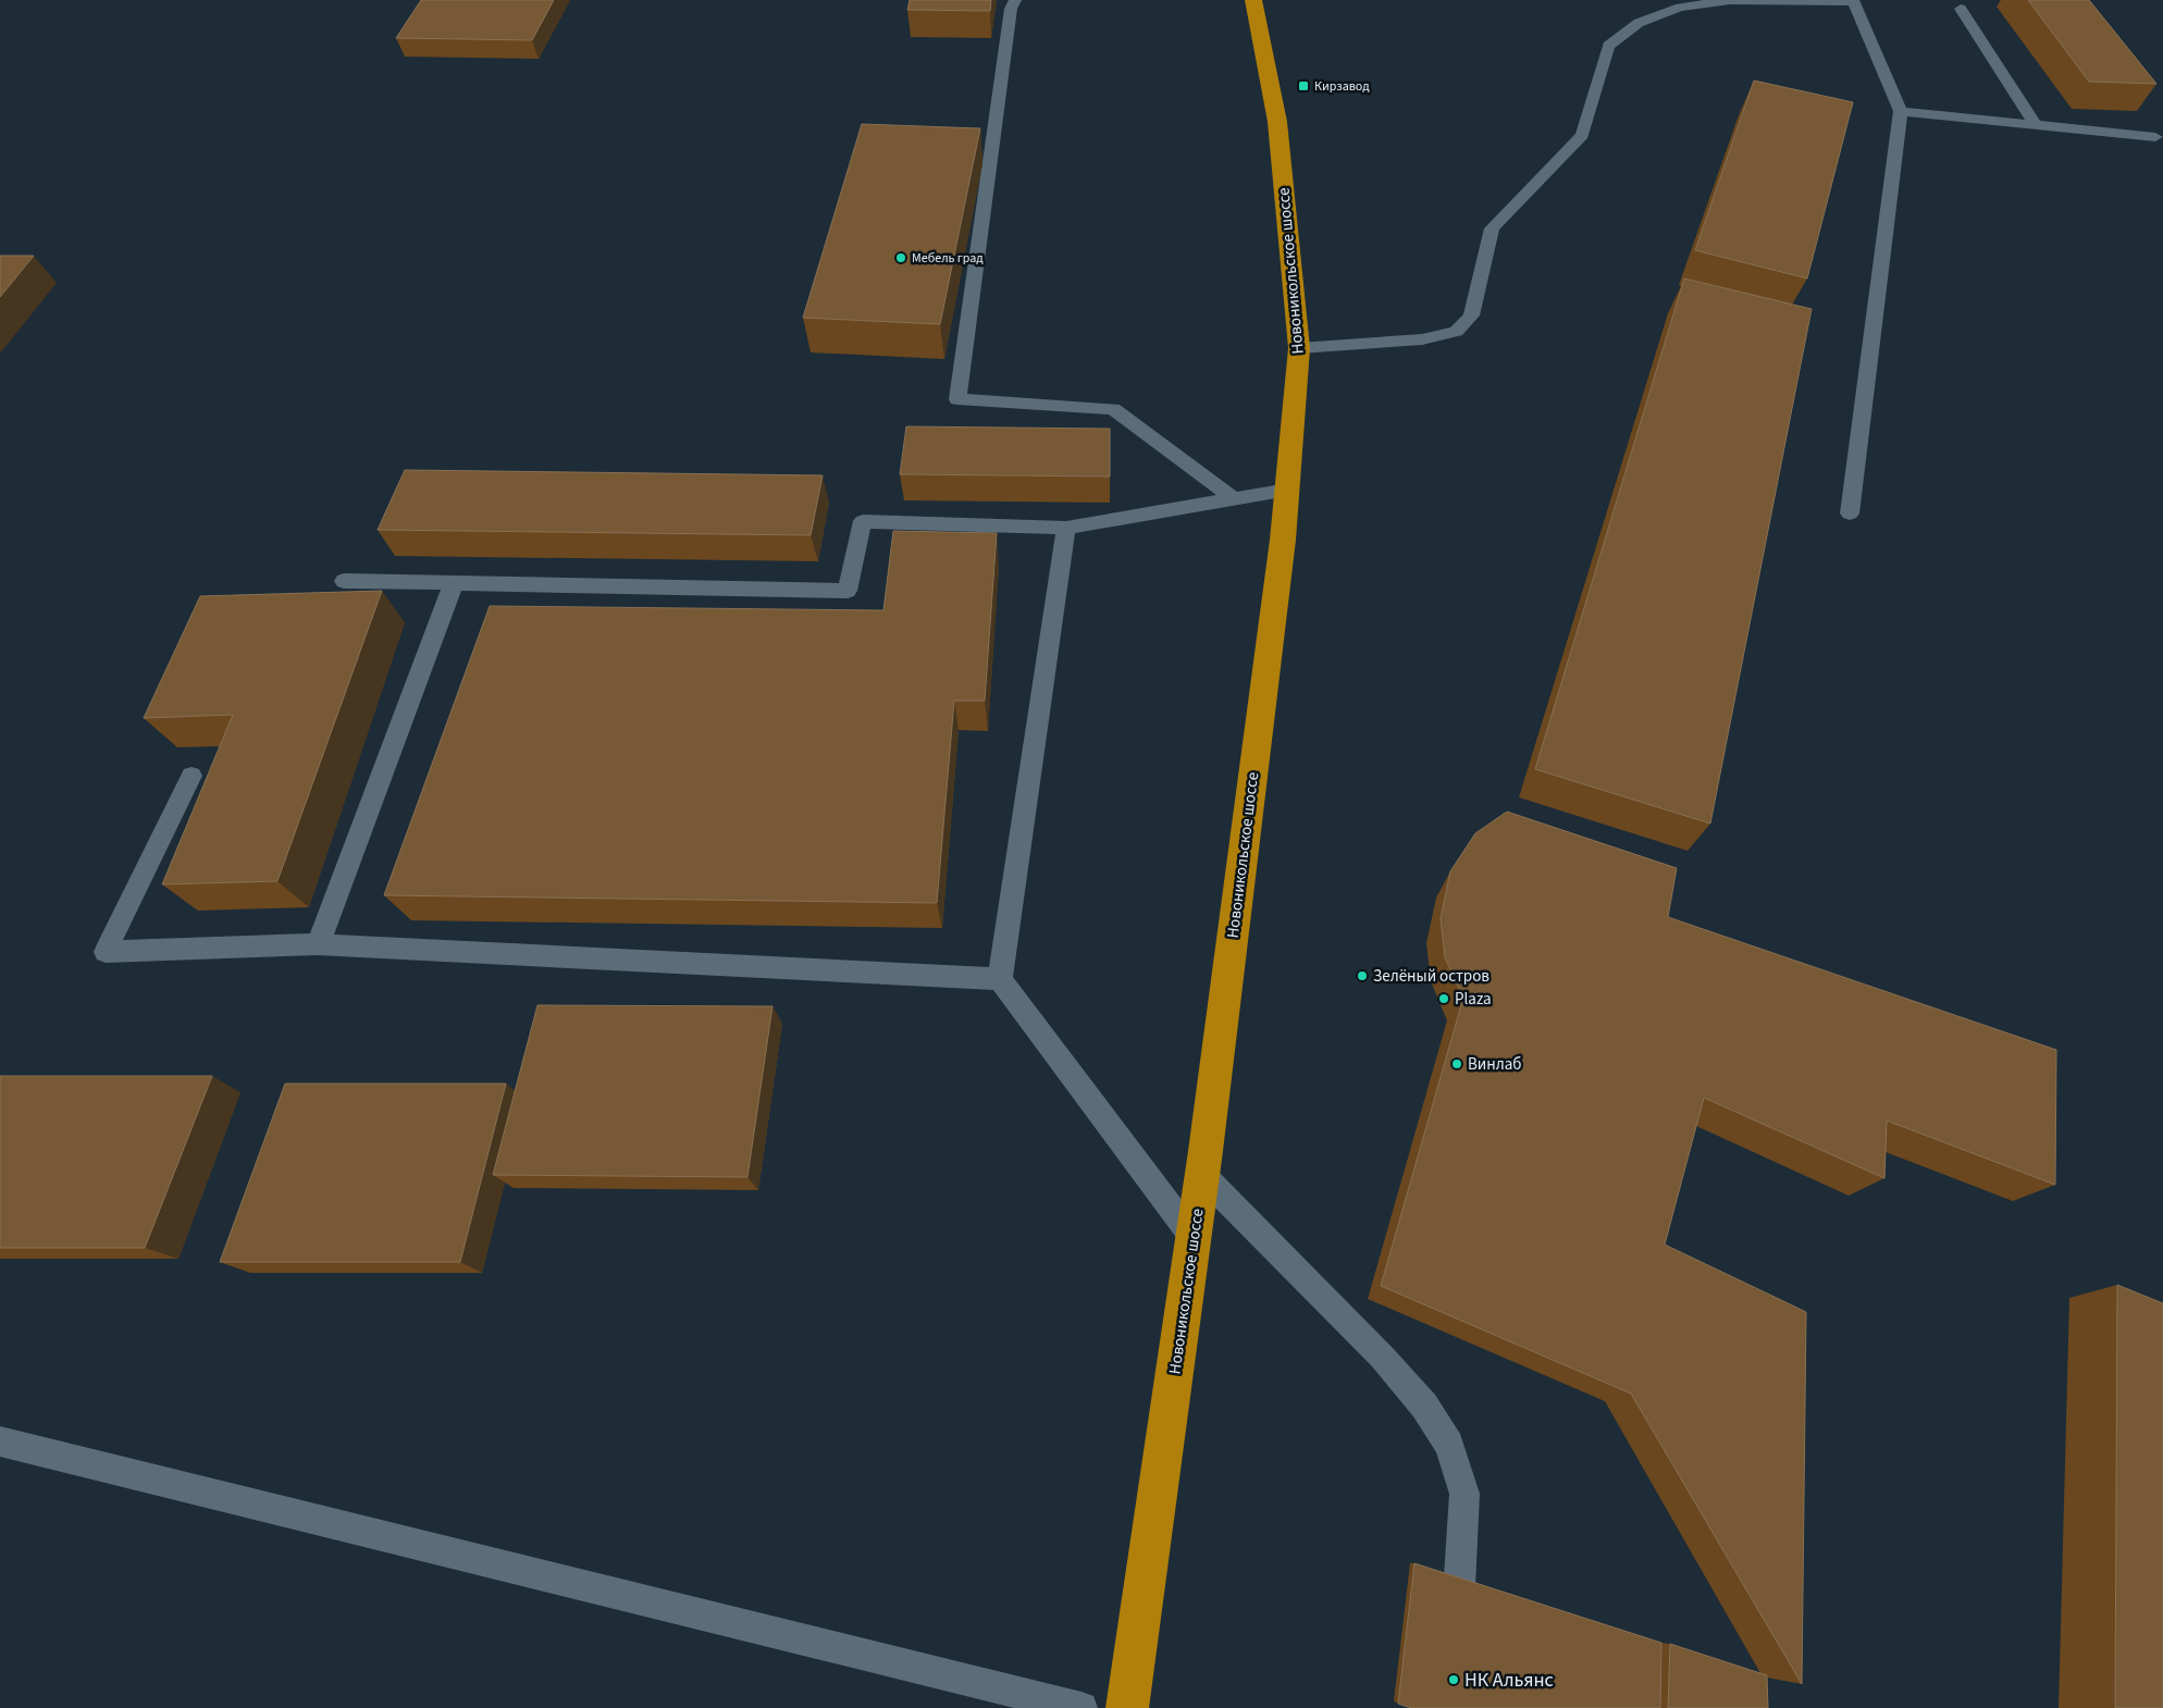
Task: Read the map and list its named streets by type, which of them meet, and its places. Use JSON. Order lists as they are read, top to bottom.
{
  "streets": {
    "highway": ["Новоникольское шоссе"]
  },
  "places": {
    "transit": ["Кирзавод"],
    "other": [
      "Мебель град",
      "Зелёный остров",
      "Plaza",
      "Винлаб",
      "НК Альянс"
    ]
  }
}
